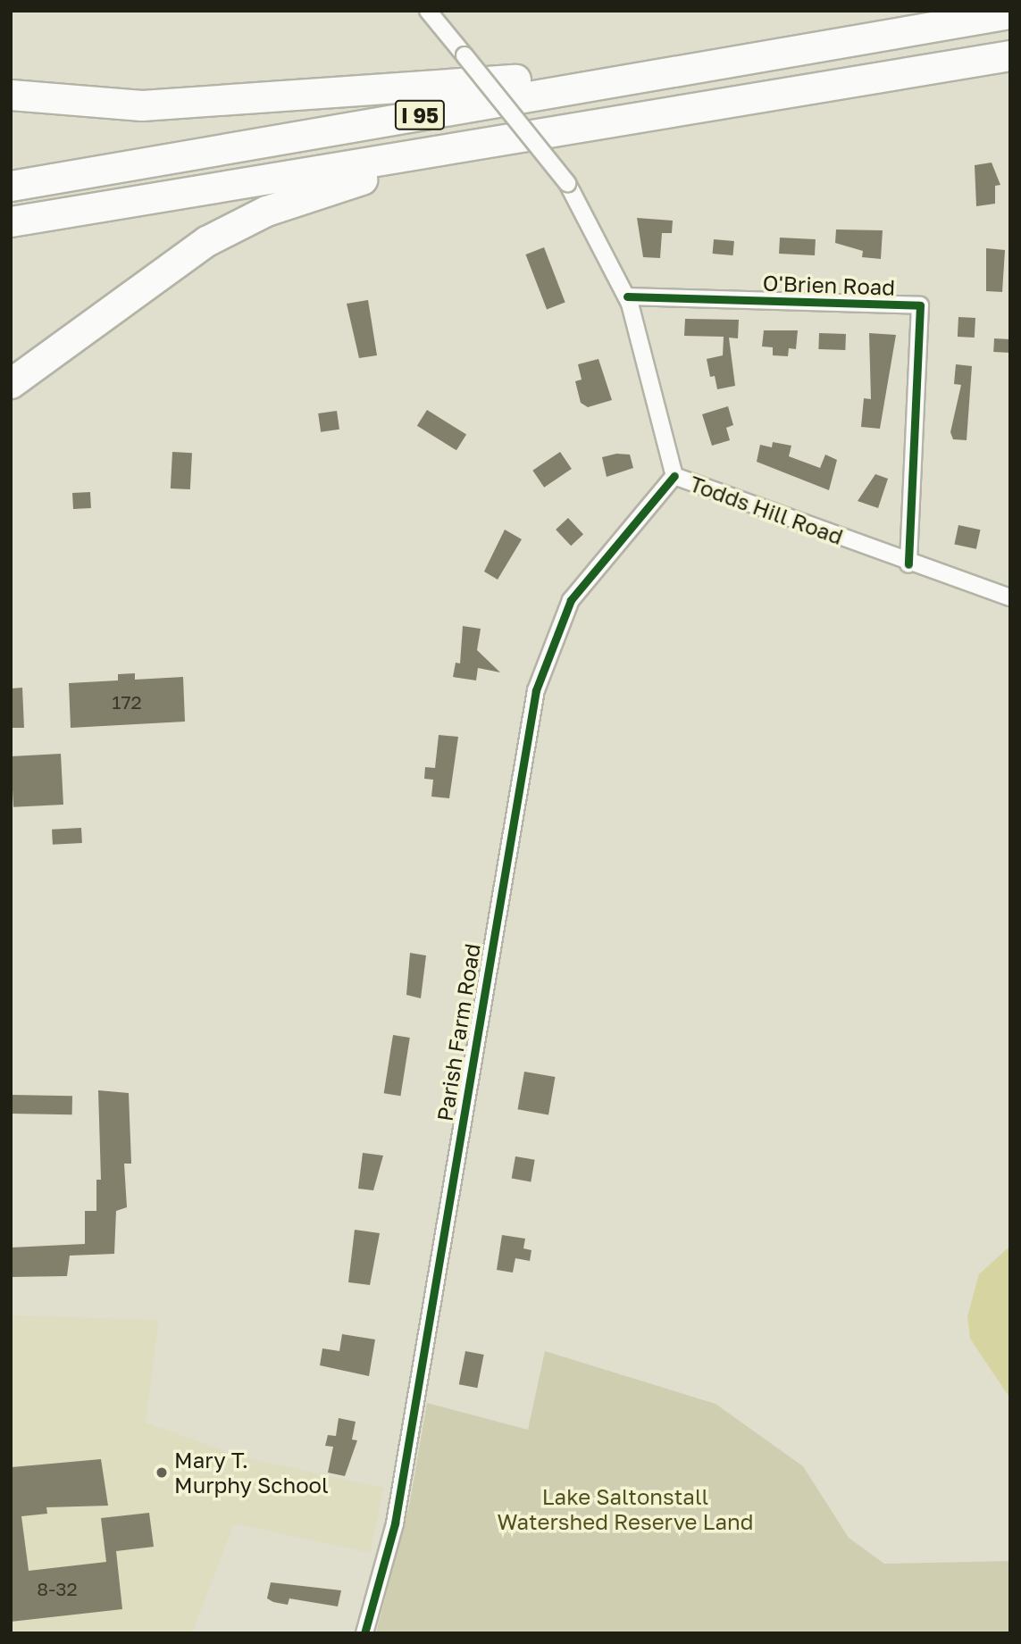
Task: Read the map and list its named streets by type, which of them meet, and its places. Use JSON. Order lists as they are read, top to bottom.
{
  "streets": {
    "highway": ["I 95"],
    "street": ["O'Brien Road", "Todds Hill Road", "Parish Farm Road"]
  },
  "crossings": [
    ["O'Brien Road", "Todds Hill Road"],
    ["Todds Hill Road", "Parish Farm Road"]
  ],
  "parks": ["Lake Saltonstall Watershed Reserve Land"],
  "places": ["Mary T. Murphy School"],
  "house_numbers": ["172", "8-32"]
}
